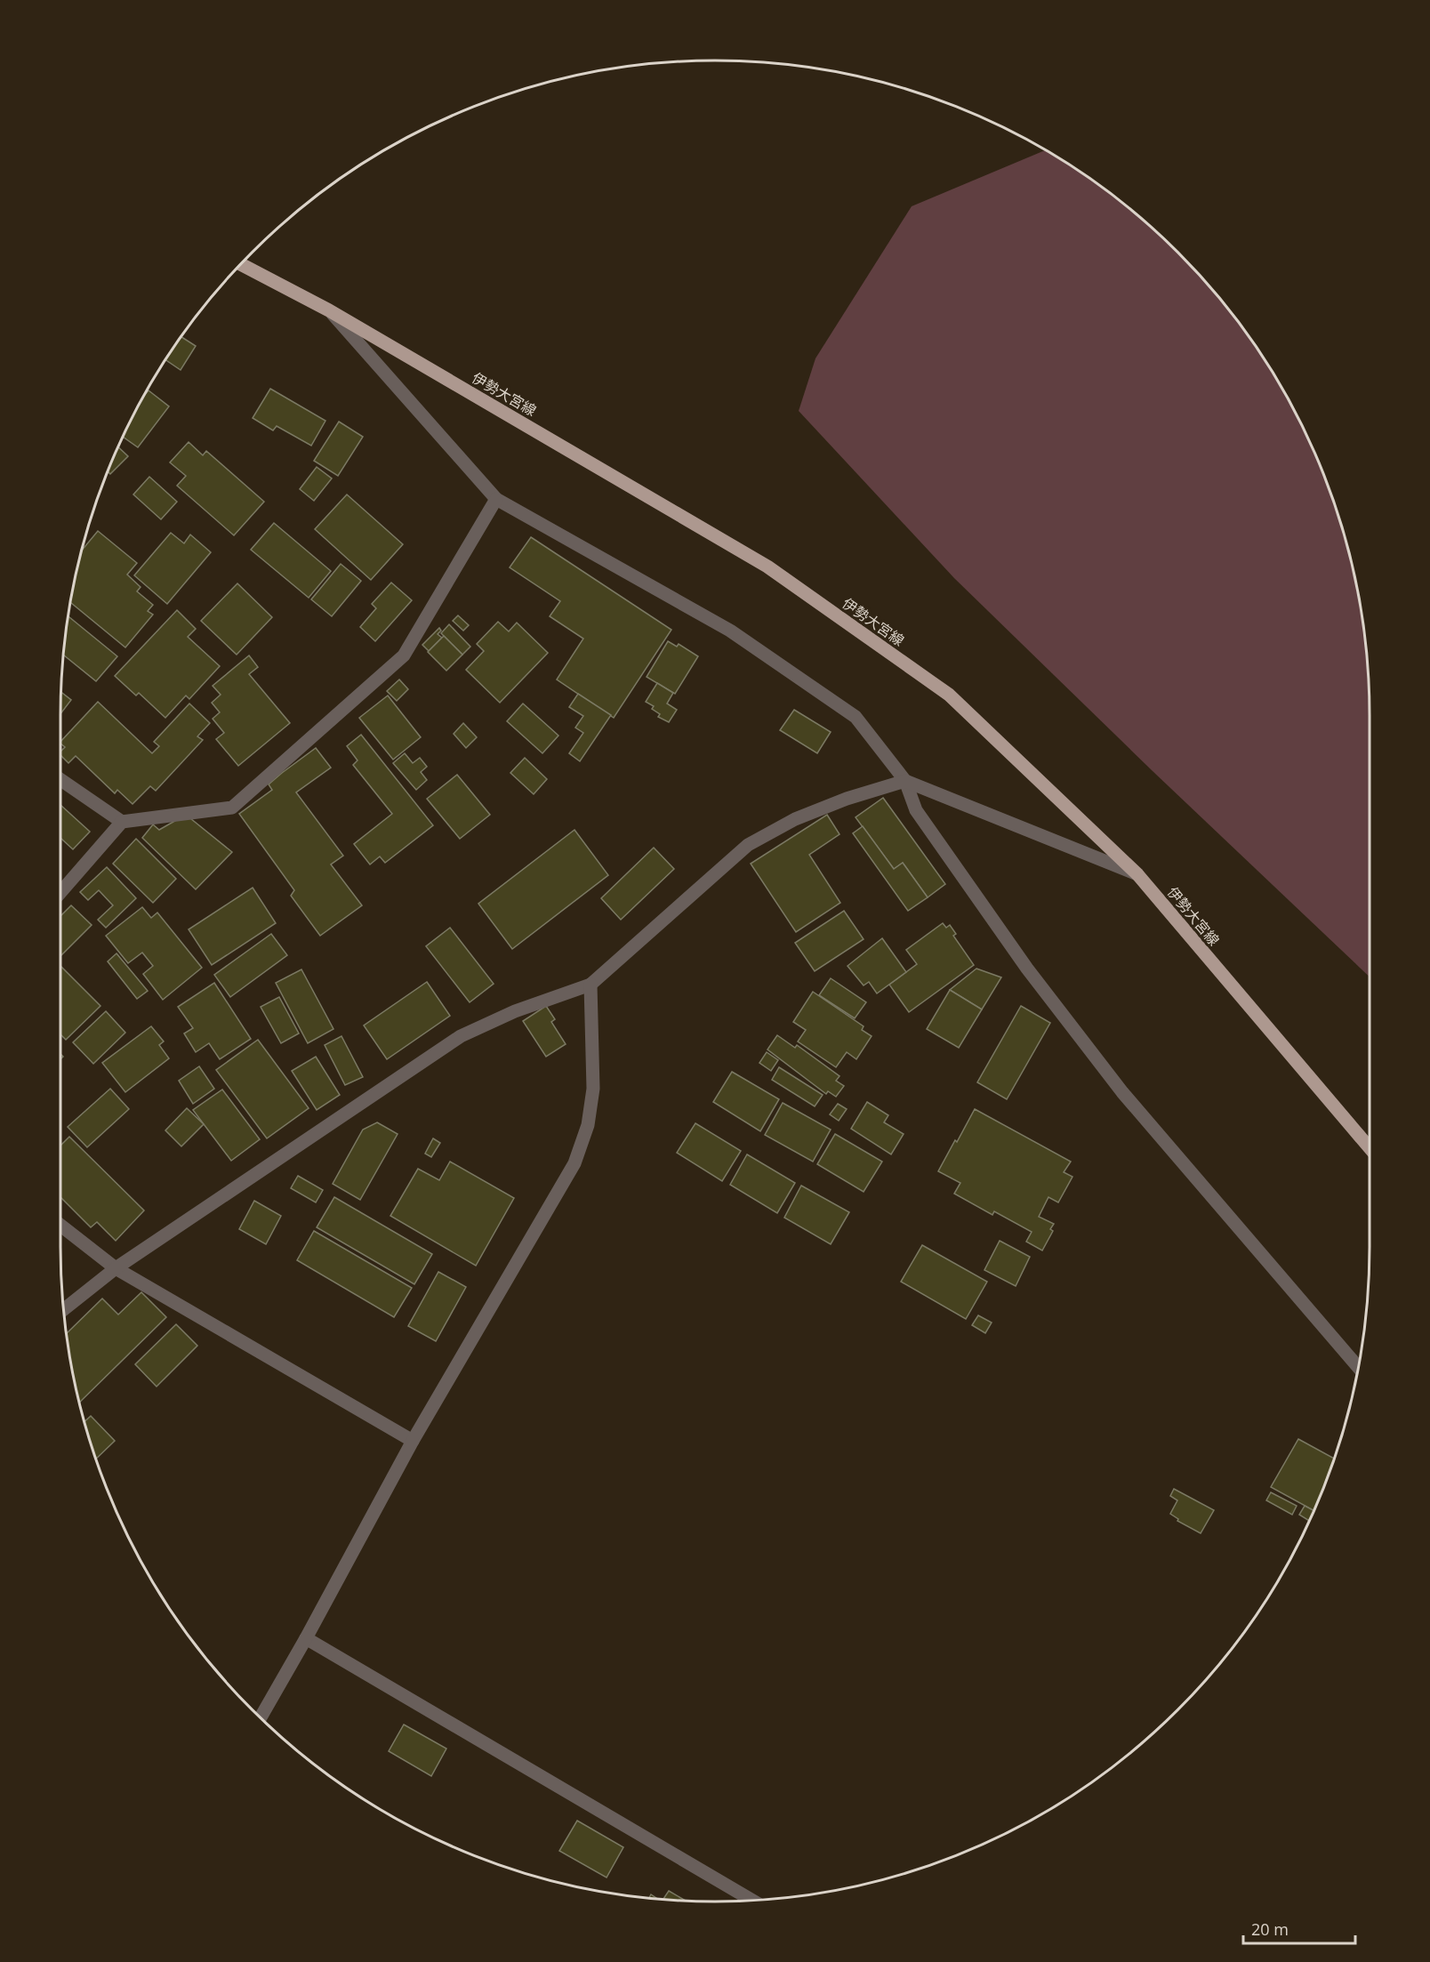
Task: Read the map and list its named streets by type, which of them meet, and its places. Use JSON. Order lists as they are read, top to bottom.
{
  "streets": {
    "main road": ["伊勢大宮線"]
  },
  "scale_bar": "20 m"
}
